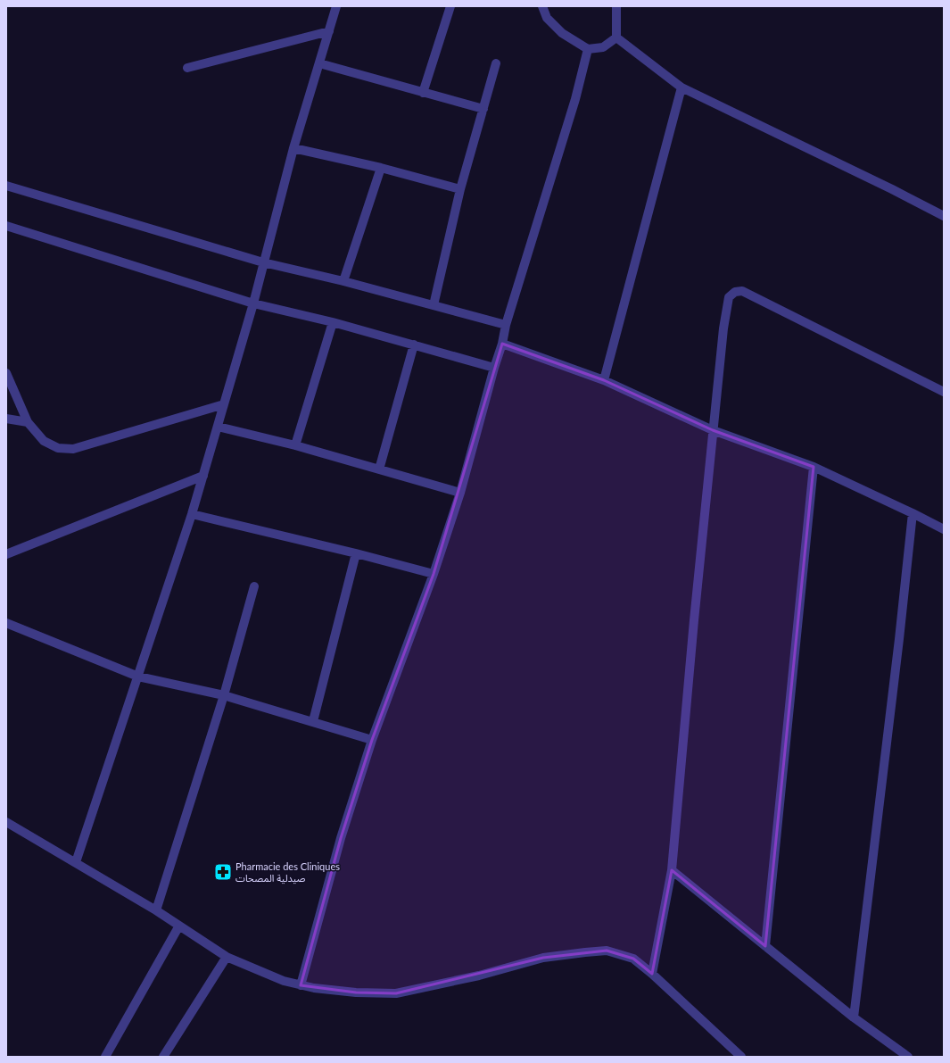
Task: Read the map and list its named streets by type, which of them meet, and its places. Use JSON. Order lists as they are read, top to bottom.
{
  "places": {
    "pharmacy": ["Pharmacie des Cliniques صيدلية المصحات"]
  }
}
